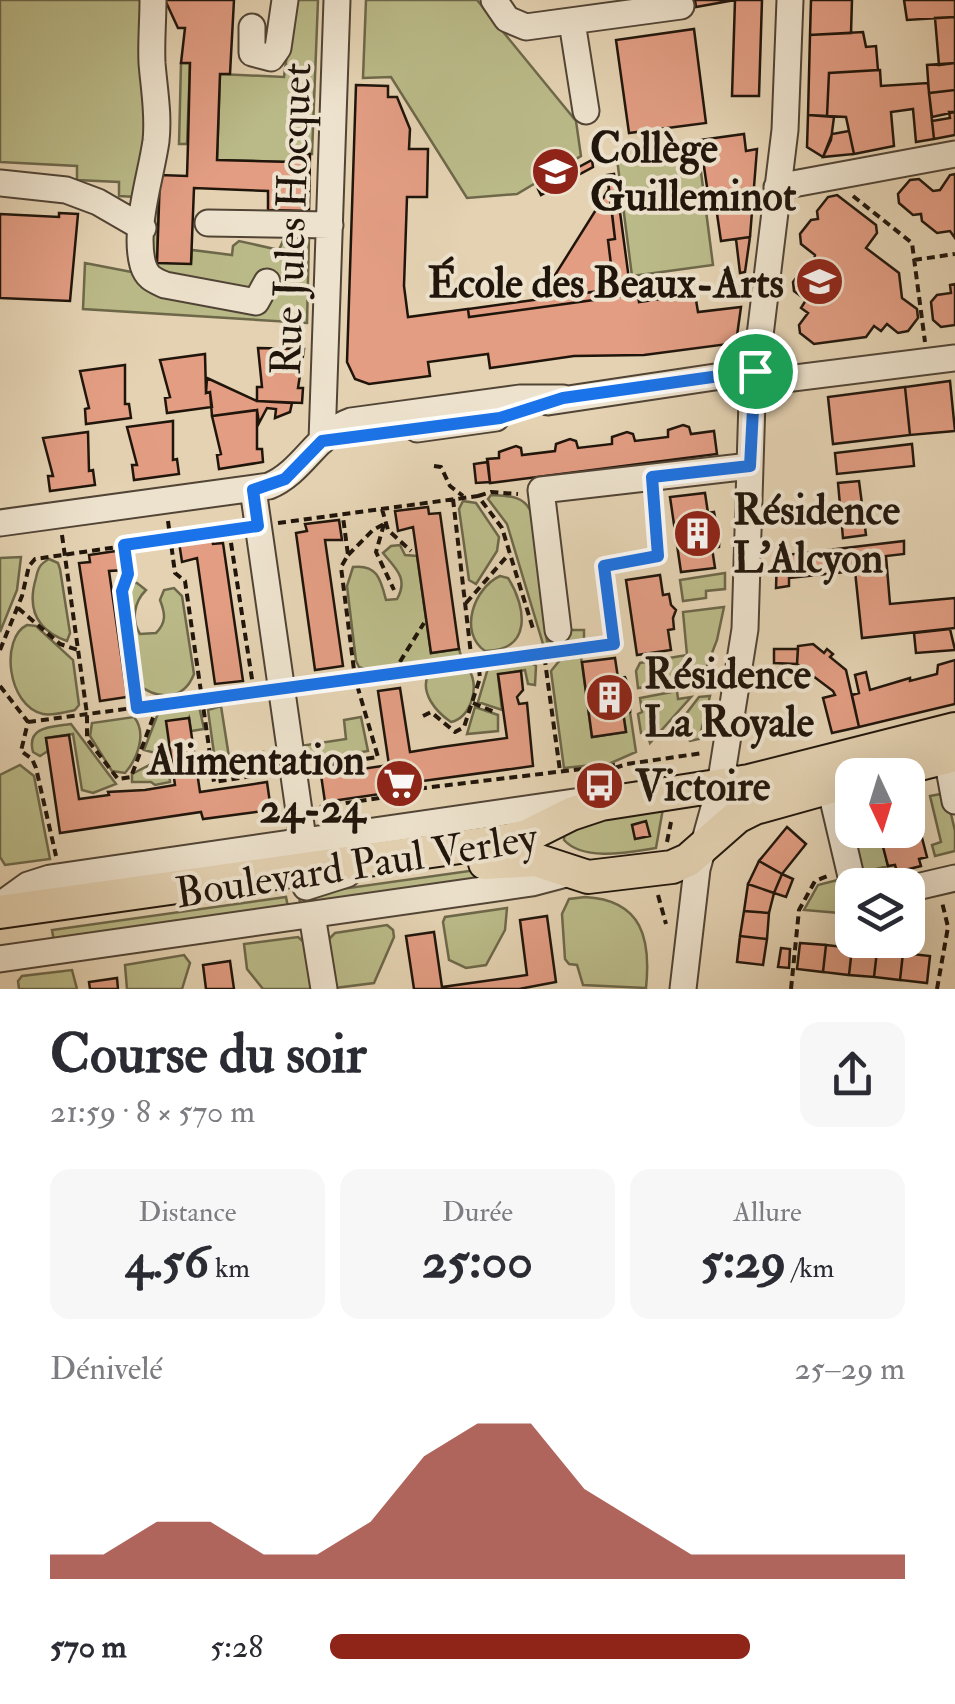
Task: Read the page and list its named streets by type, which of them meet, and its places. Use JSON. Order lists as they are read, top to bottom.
{
  "streets": {
    "main road": ["Boulevard Paul Verley"],
    "street": ["Rue Jules Hocquet"]
  },
  "places": {
    "school or university": ["Collège Guilleminot", "École des Beaux-Arts"],
    "building": ["Résidence L'Alcyon", "Résidence La Royale"],
    "supermarket": ["Alimentation 24-24"],
    "bus stop": ["Victoire"]
  },
  "north": "bottom",
  "page": {
    "heading": ["Course du soir", "21:59 · 8 × 570 m"],
    "stats": [
      ["Distance", "4.56 km"],
      ["Durée", "25:00"],
      ["Allure", "5:29 /km"]
    ],
    "chart": ["Dénivelé", "25–29 m"],
    "list": [
      {
        "name": "570 m",
        "note": "5:28"
      }
    ]
  }
}
